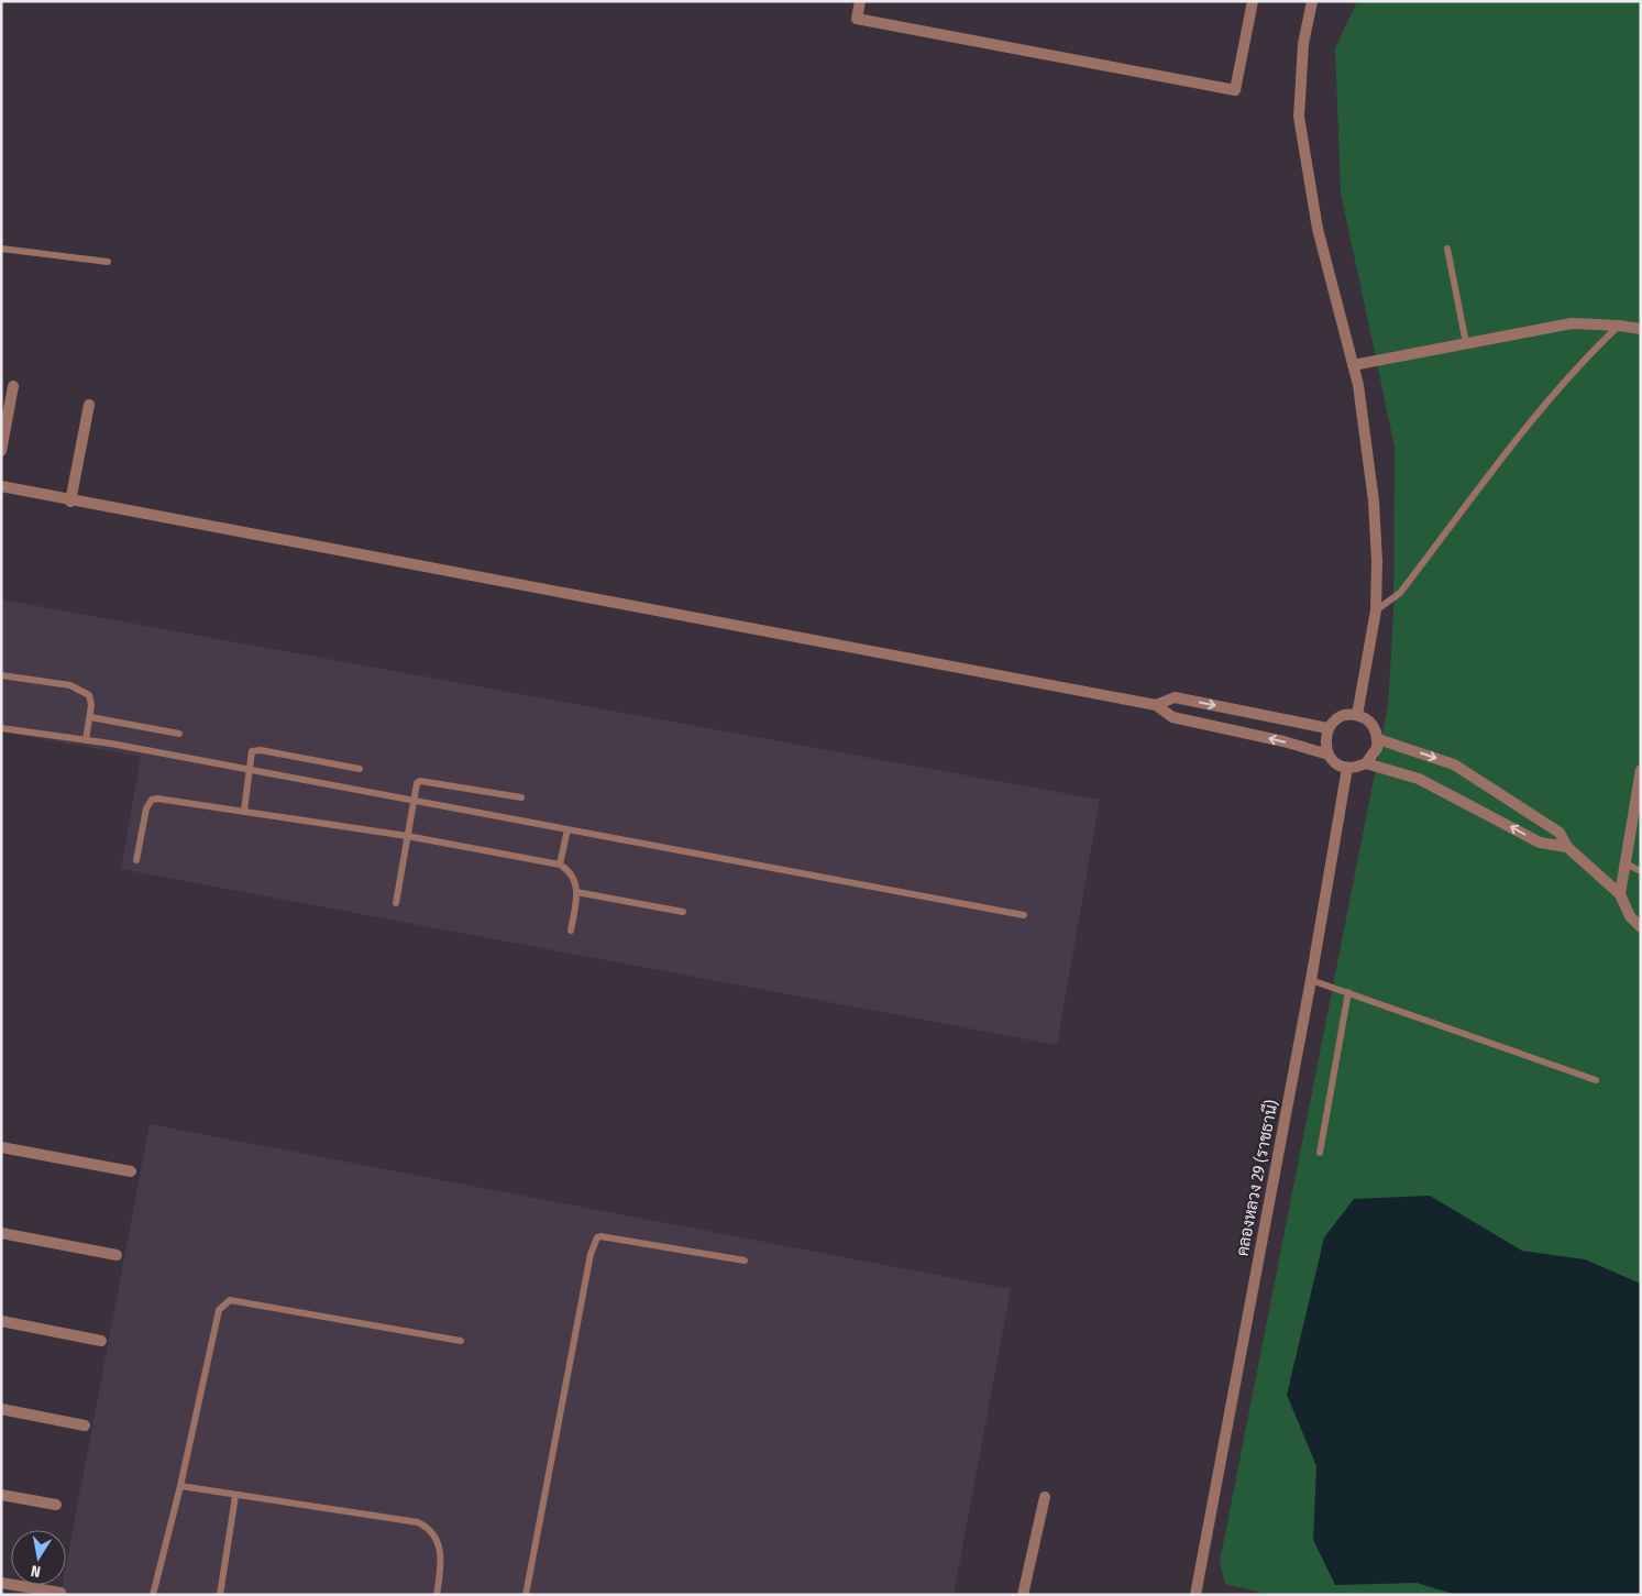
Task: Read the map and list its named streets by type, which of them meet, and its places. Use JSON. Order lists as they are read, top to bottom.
{
  "streets": {
    "street": ["คลองหลวง 29 (ราชธานี)"]
  },
  "north": "bottom"
}
